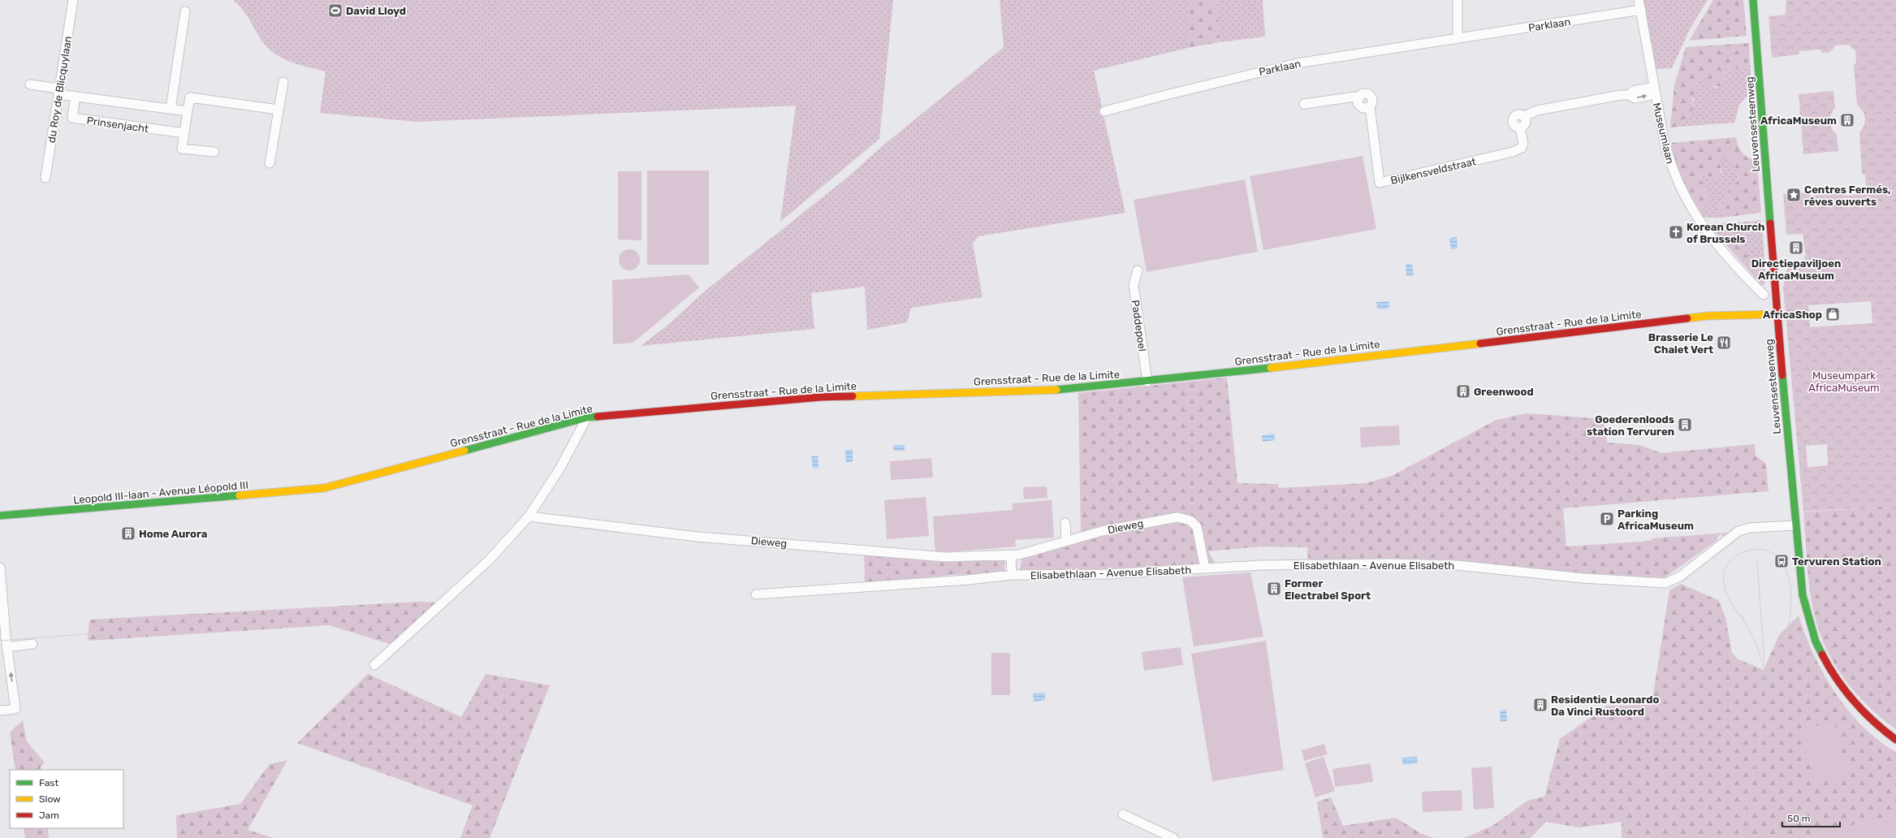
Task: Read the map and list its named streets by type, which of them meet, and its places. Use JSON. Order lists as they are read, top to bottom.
{
  "streets": {
    "street": [
      "Parklaan",
      "du Roy de Blicquylaan",
      "Prinsenjacht",
      "Leuvensesteenweg",
      "Museumlaan",
      "Bijlkensveldstraat",
      "Grensstraat - Rue de la Limite",
      "Paddepoel",
      "Leopold III-laan - Avenue Léopold III",
      "Dieweg",
      "Elisabethlaan - Avenue Elisabeth"
    ]
  },
  "crossings": [
    ["Parklaan", "Museumlaan"],
    ["du Roy de Blicquylaan", "Prinsenjacht"],
    ["Leuvensesteenweg", "Grensstraat - Rue de la Limite"],
    ["Leuvensesteenweg", "Elisabethlaan - Avenue Elisabeth"],
    ["Museumlaan", "Bijlkensveldstraat"],
    ["Grensstraat - Rue de la Limite", "Paddepoel"],
    ["Grensstraat - Rue de la Limite", "Leopold III-laan - Avenue Léopold III"],
    ["Dieweg", "Elisabethlaan - Avenue Elisabeth"]
  ],
  "parks": ["Museumpark AfricaMuseum"],
  "places": {
    "sports": ["David Lloyd"],
    "building": [
      "AfricaMuseum",
      "Directiepaviljoen AfricaMuseum",
      "Greenwood",
      "Goederenloods station Tervuren",
      "Home Aurora",
      "Former Electrabel Sport",
      "Residentie Leonardo Da Vinci Rustoord"
    ],
    "place": ["Centres Fermés, rêves ouverts"],
    "church": ["Korean Church of Brussels"],
    "shop": ["AfricaShop"],
    "restaurant": ["Brasserie Le Chalet Vert"],
    "parking": ["Parking AfricaMuseum"],
    "bus stop": ["Tervuren Station"]
  },
  "legend": ["Fast", "Slow", "Jam"],
  "scale_bar": "50 m"
}
